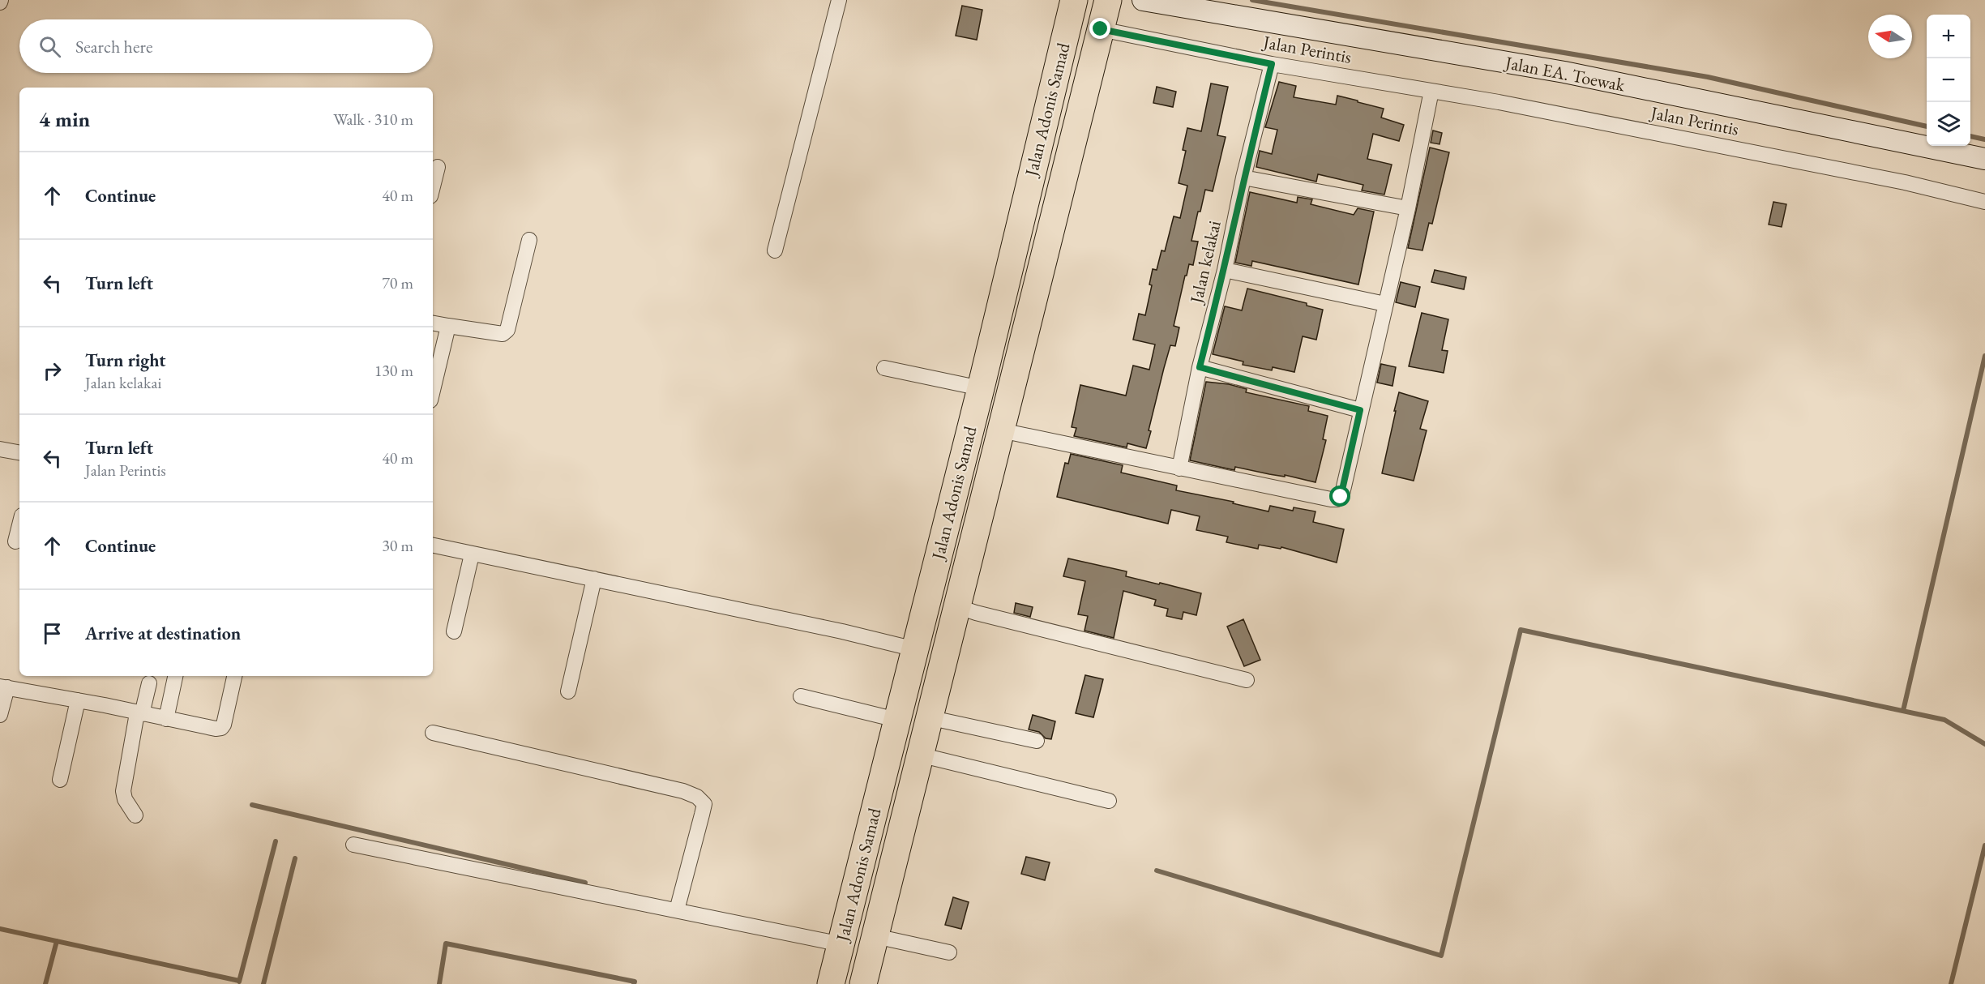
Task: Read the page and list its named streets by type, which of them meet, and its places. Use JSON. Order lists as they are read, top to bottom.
{
  "streets": {
    "highway": ["Jalan Adonis Samad"],
    "street": ["Jalan Perintis", "Jalan EA. Toewak", "Jalan kelakai"]
  },
  "crossings": [
    ["Jalan Perintis", "Jalan kelakai"]
  ],
  "north": "left",
  "page": {
    "map_buttons": ["+", "−"],
    "search": "Search here",
    "heading": ["4 min", "Walk · 310 m"],
    "list": [
      ["Continue", "40 m"],
      ["Turn left", "70 m"],
      ["Turn right", "Jalan kelakai", "130 m"],
      ["Turn left", "Jalan Perintis", "40 m"],
      ["Continue", "30 m"],
      "Arrive at destination"
    ]
  }
}
